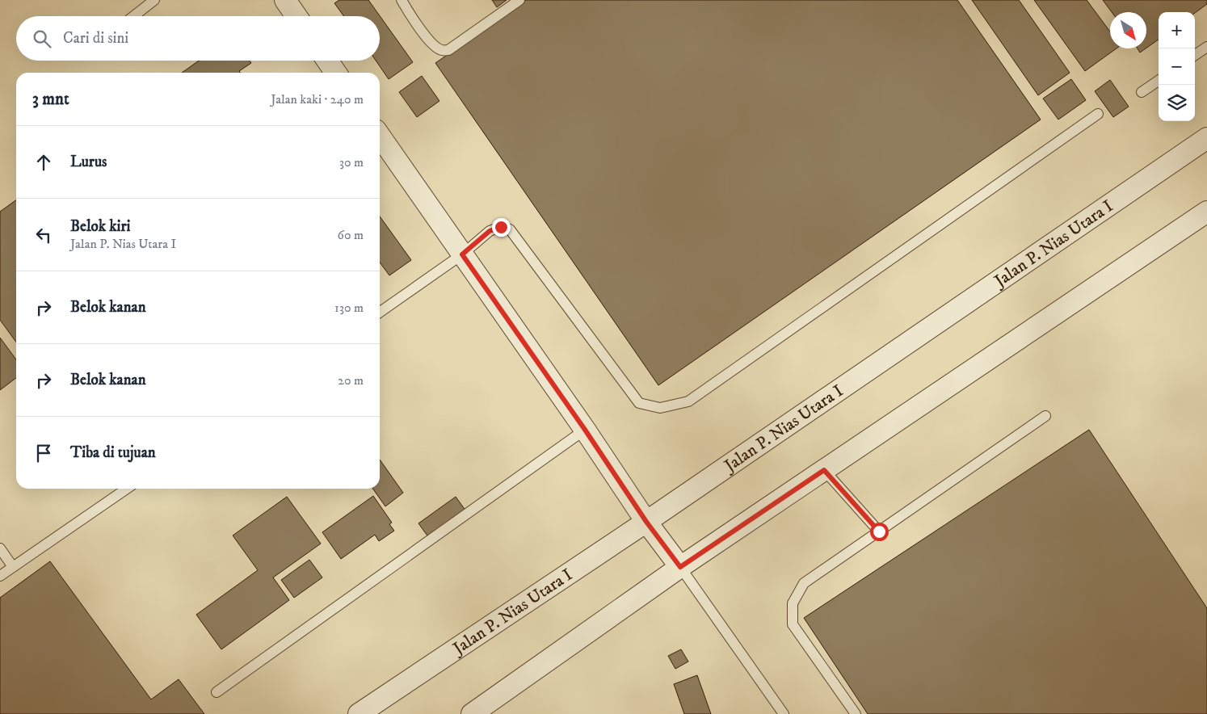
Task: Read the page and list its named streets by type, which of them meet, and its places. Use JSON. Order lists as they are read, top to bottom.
{
  "streets": {
    "street": ["Jalan P. Nias Utara I"]
  },
  "north": "bottom right",
  "page": {
    "map_buttons": ["+", "−"],
    "search": "Cari di sini",
    "heading": ["3 mnt", "Jalan kaki · 240 m"],
    "list": [
      ["Lurus", "30 m"],
      ["Belok kiri", "Jalan P. Nias Utara I", "60 m"],
      ["Belok kanan", "130 m"],
      ["Belok kanan", "20 m"],
      "Tiba di tujuan"
    ]
  }
}
